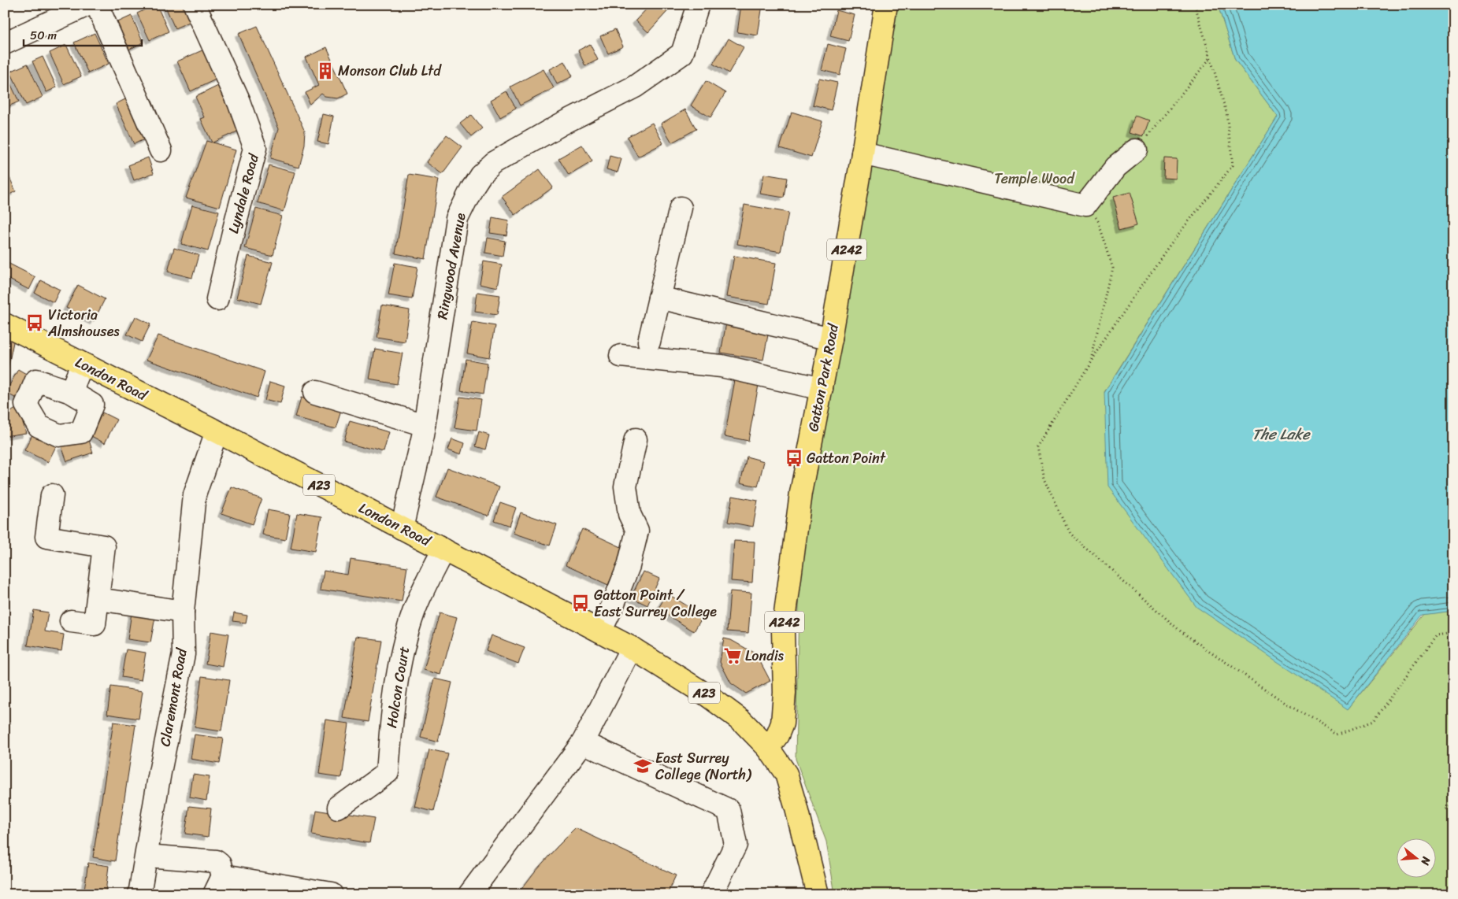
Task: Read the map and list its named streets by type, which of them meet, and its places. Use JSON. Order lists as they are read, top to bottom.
{
  "streets": {
    "main road": [
      "A242",
      "Gatton Park Road",
      "London Road",
      "A23"
    ],
    "street": [
      "Lyndale Road",
      "Ringwood Avenue",
      "Holcon Court",
      "Claremont Road"
    ]
  },
  "crossings": [
    ["Ringwood Avenue", "London Road"],
    ["Gatton Park Road", "London Road"],
    ["Gatton Park Road", "A23"],
    ["London Road", "A23"],
    ["London Road", "Holcon Court"],
    ["London Road", "Claremont Road"]
  ],
  "water": ["The Lake"],
  "parks": ["Temple Wood"],
  "places": {
    "building": ["Monson Club Ltd"],
    "bus stop": ["Victoria Almshouses", "Gatton Point", "Gatton Point / East Surrey College"],
    "supermarket": ["Londis"],
    "school or university": ["East Surrey College (North)"]
  },
  "scale_bar": "50 m",
  "north": "right"
}
